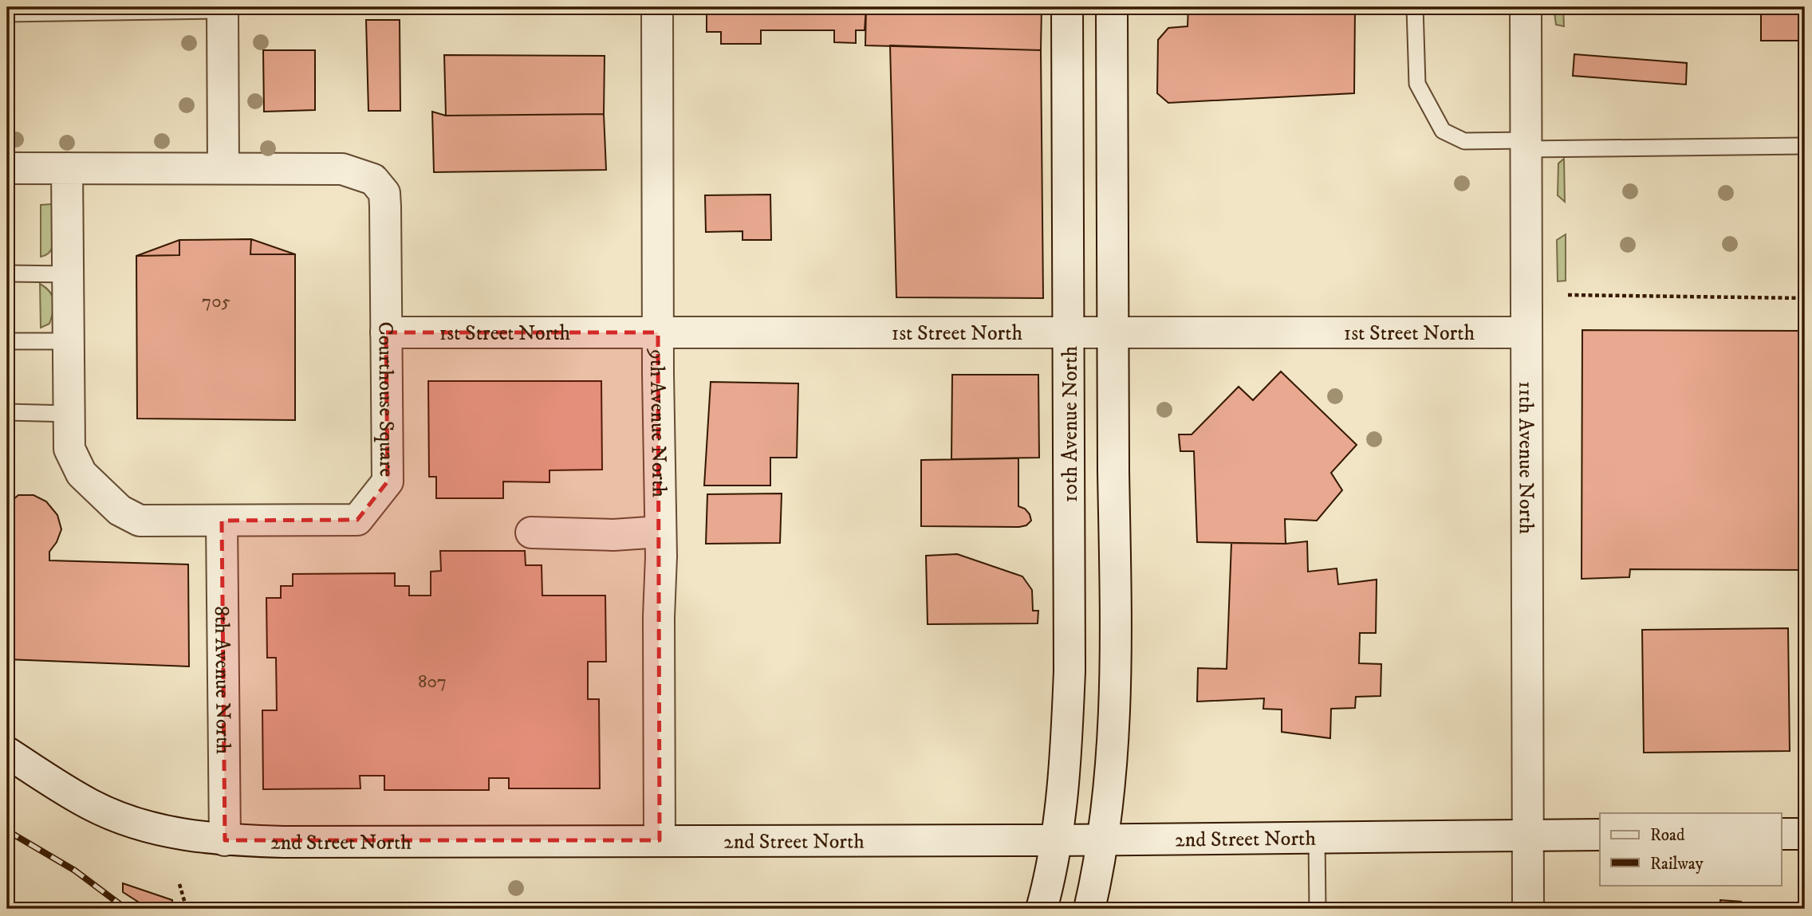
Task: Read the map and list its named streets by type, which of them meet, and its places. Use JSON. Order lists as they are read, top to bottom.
{
  "streets": {
    "street": [
      "1st Street North",
      "Courthouse Square",
      "9th Avenue North",
      "10th Avenue North",
      "11th Avenue North",
      "8th Avenue North",
      "2nd Street North"
    ]
  },
  "crossings": [
    ["1st Street North", "Courthouse Square"],
    ["1st Street North", "9th Avenue North"],
    ["1st Street North", "10th Avenue North"],
    ["1st Street North", "11th Avenue North"],
    ["Courthouse Square", "8th Avenue North"],
    ["9th Avenue North", "2nd Street North"],
    ["10th Avenue North", "2nd Street North"],
    ["11th Avenue North", "2nd Street North"],
    ["8th Avenue North", "2nd Street North"]
  ],
  "house_numbers": ["705", "807"],
  "legend": ["Road", "Railway"]
}
